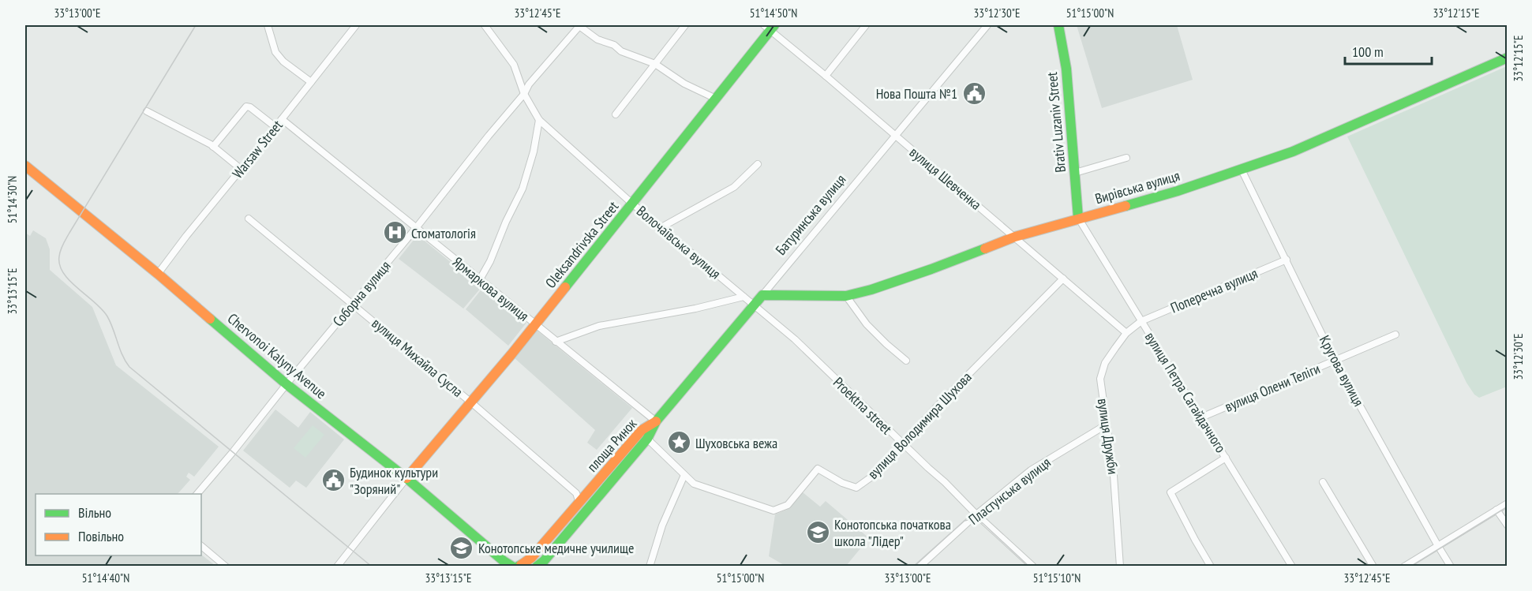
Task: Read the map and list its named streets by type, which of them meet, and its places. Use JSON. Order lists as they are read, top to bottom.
{
  "streets": {
    "main road": [
      "Brativ Luzaniv Street",
      "Вирівська вулиця",
      "Батуринська вулиця",
      "Oleksandrivska Street",
      "Chervonoi Kalyny Avenue",
      "площа Ринок"
    ],
    "street": [
      "Warsaw Street",
      "вулиця Шевченка",
      "Волочаївська вулиця",
      "Ярмаркова вулиця",
      "Поперечна вулиця",
      "Соборна вулиця",
      "вулиця Михайла Сусла",
      "Кругова вулиця",
      "вулиця Олени Теліги",
      "вулиця Петра Сагайдачного",
      "Proektna street",
      "вулиця Володимира Шухова",
      "вулиця Дружби",
      "Пластунська вулиця"
    ]
  },
  "crossings": [
    ["Brativ Luzaniv Street", "Вирівська вулиця"],
    ["Brativ Luzaniv Street", "вулиця Петра Сагайдачного"],
    ["Warsaw Street", "Ярмаркова вулиця"],
    ["Warsaw Street", "Chervonoi Kalyny Avenue"],
    ["вулиця Шевченка", "Вирівська вулиця"],
    ["вулиця Шевченка", "Батуринська вулиця"],
    ["вулиця Шевченка", "Oleksandrivska Street"],
    ["вулиця Шевченка", "вулиця Володимира Шухова"],
    ["вулиця Шевченка", "вулиця Дружби"],
    ["Вирівська вулиця", "Батуринська вулиця"],
    ["Вирівська вулиця", "Кругова вулиця"],
    ["Вирівська вулиця", "вулиця Петра Сагайдачного"],
    ["Батуринська вулиця", "Волочаївська вулиця"],
    ["Батуринська вулиця", "Ярмаркова вулиця"],
    ["Батуринська вулиця", "Proektna street"],
    ["Батуринська вулиця", "площа Ринок"],
    ["Волочаївська вулиця", "Oleksandrivska Street"],
    ["Волочаївська вулиця", "Соборна вулиця"],
    ["Волочаївська вулиця", "Proektna street"],
    ["Oleksandrivska Street", "Ярмаркова вулиця"],
    ["Oleksandrivska Street", "Chervonoi Kalyny Avenue"],
    ["Oleksandrivska Street", "вулиця Михайла Сусла"],
    ["Ярмаркова вулиця", "Соборна вулиця"],
    ["Ярмаркова вулиця", "площа Ринок"],
    ["Поперечна вулиця", "Кругова вулиця"],
    ["Поперечна вулиця", "вулиця Петра Сагайдачного"],
    ["Поперечна вулиця", "вулиця Дружби"],
    ["Соборна вулиця", "Chervonoi Kalyny Avenue"],
    ["Соборна вулиця", "вулиця Михайла Сусла"],
    ["Chervonoi Kalyny Avenue", "площа Ринок"],
    ["вулиця Михайла Сусла", "площа Ринок"],
    ["Кругова вулиця", "вулиця Олени Теліги"],
    ["вулиця Олени Теліги", "вулиця Петра Сагайдачного"],
    ["вулиця Петра Сагайдачного", "вулиця Дружби"],
    ["Proektna street", "вулиця Володимира Шухова"],
    ["Proektna street", "Пластунська вулиця"],
    ["вулиця Володимира Шухова", "площа Ринок"],
    ["вулиця Дружби", "Пластунська вулиця"]
  ],
  "places": {
    "public building": ["Нова Пошта №1", "Будинок культури \"Зоряний\""],
    "hospital": ["Стоматологія"],
    "place": ["Шуховська вежа"],
    "school or university": ["Конотопська початкова школа \"Лідер\"", "Конотопське медичне училище"]
  },
  "legend": ["Вільно", "Повільно"],
  "scale_bar": "100 m",
  "coordinates": [
    "33°13'00\"E",
    "33°12'45\"E",
    "51°14'50\"N",
    "33°12'30\"E",
    "51°15'00\"N",
    "33°12'15\"E",
    "51°14'30\"N",
    "33°13'15\"E",
    "51°14'40\"N",
    "51°15'10\"N"
  ]
}
